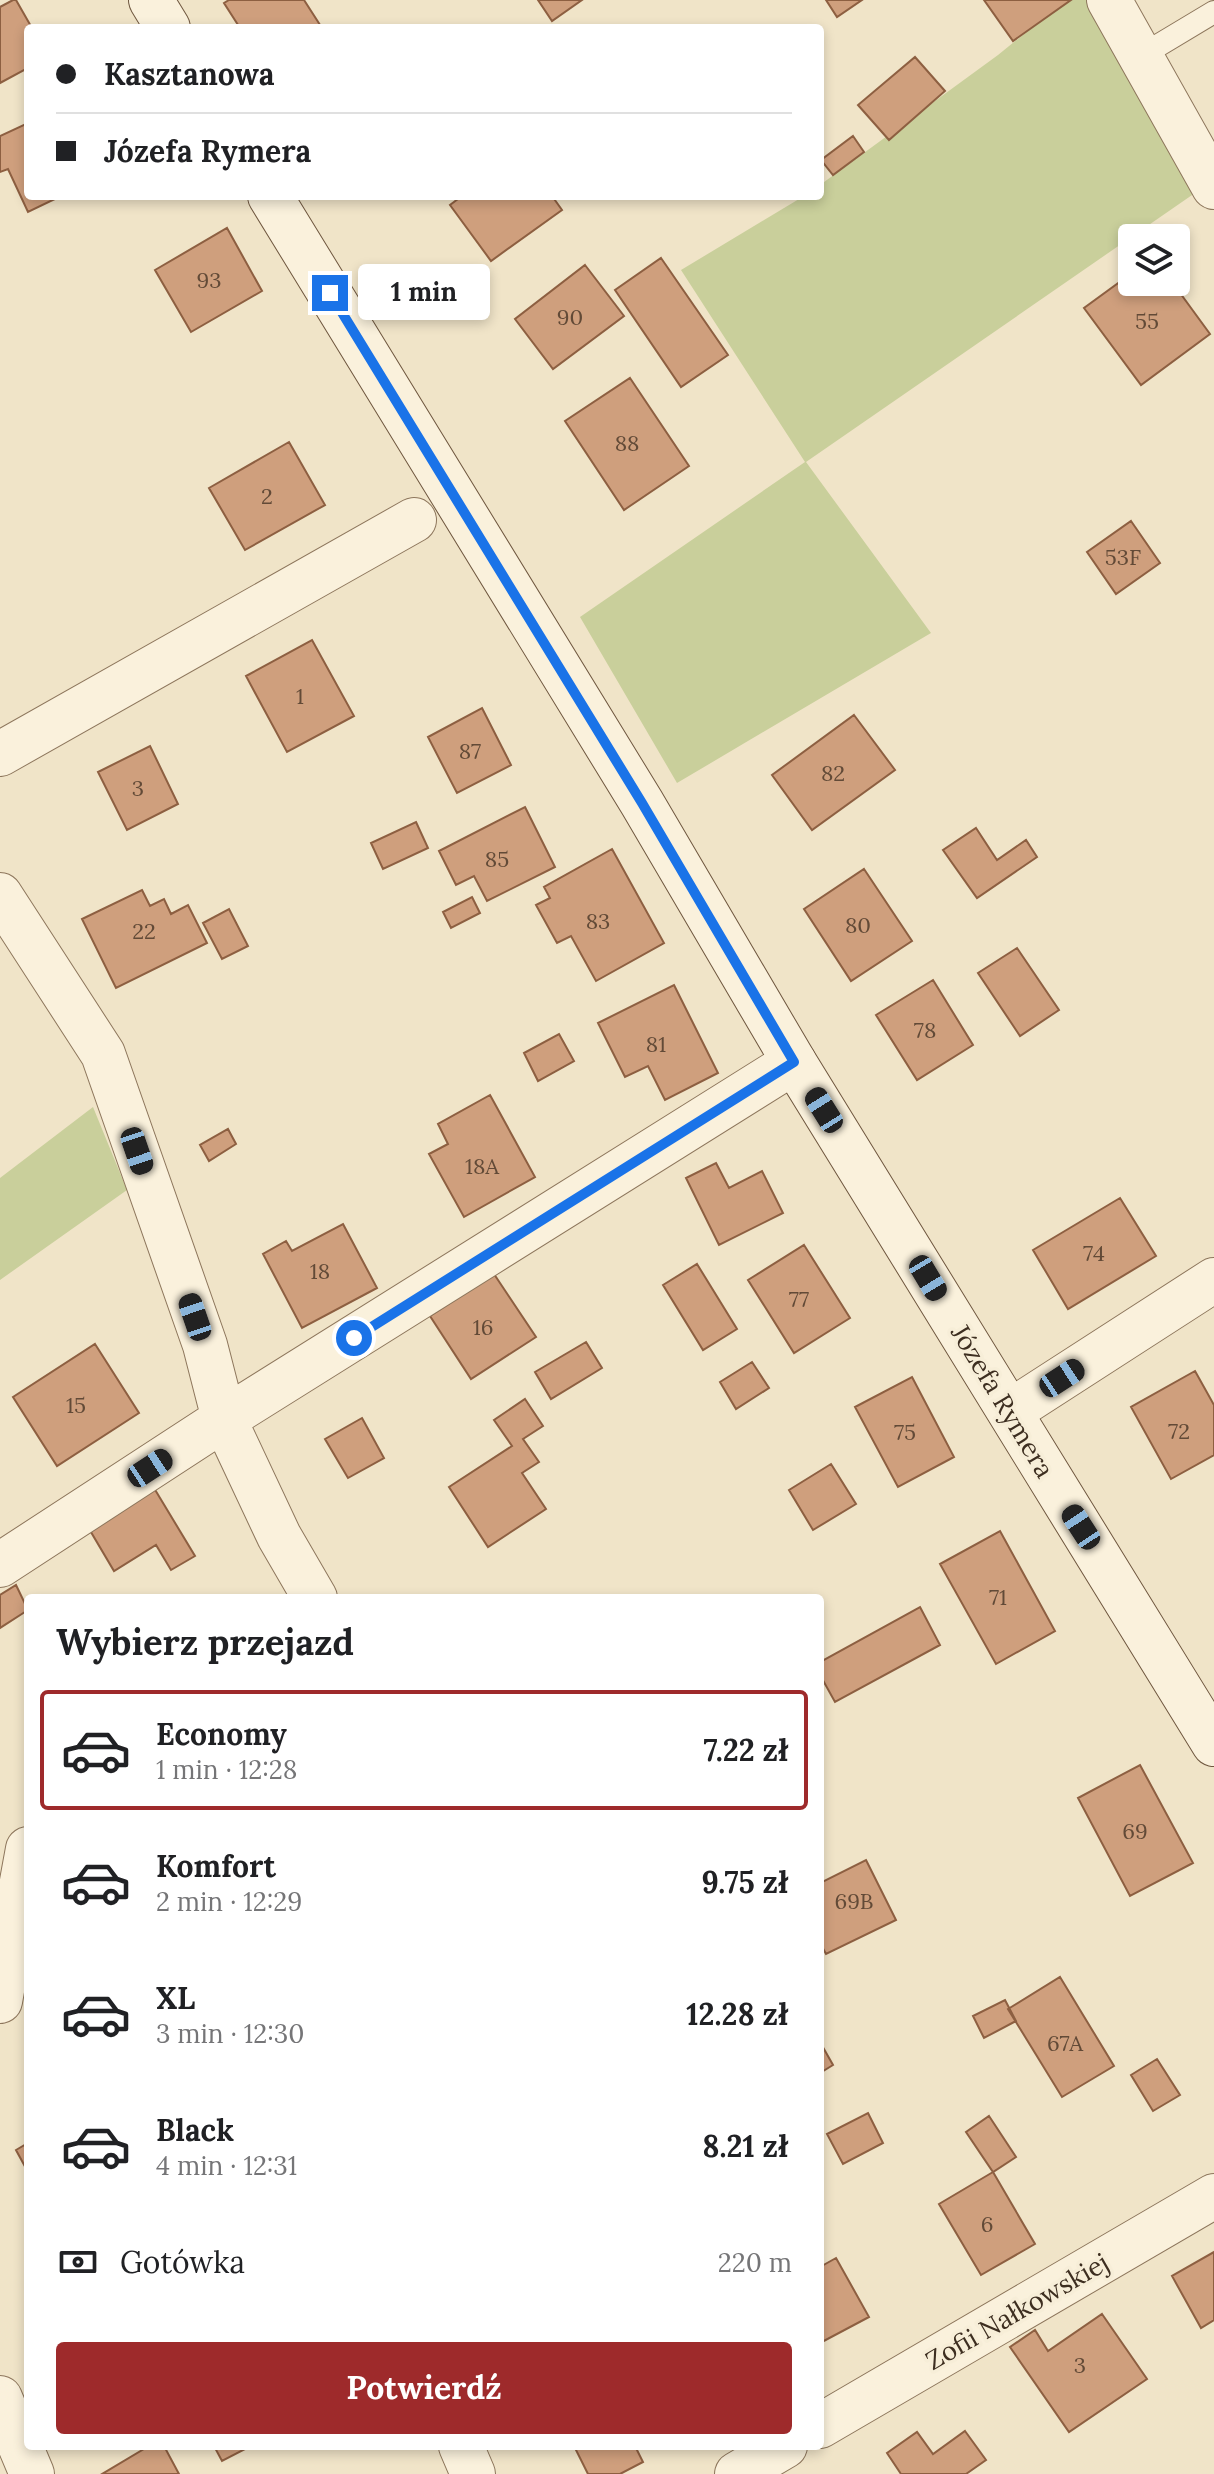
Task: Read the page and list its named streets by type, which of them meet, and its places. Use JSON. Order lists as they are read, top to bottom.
{
  "streets": {
    "street": ["Józefa Rymera", "Zofii Nałkowskiej"]
  },
  "house_numbers": [
    "93",
    "90",
    "55",
    "88",
    "2",
    "53F",
    "1",
    "87",
    "82",
    "3",
    "85",
    "83",
    "80",
    "22",
    "78",
    "81",
    "18A",
    "74",
    "18",
    "77",
    "16",
    "15",
    "72",
    "75",
    "71",
    "69",
    "69B",
    "67A",
    "6",
    "3"
  ],
  "page": {
    "banner": ["Kasztanowa", "Józefa Rymera"],
    "bubble": "1 min",
    "heading": "Wybierz przejazd",
    "list": [
      {
        "name": "Economy",
        "note": "1 min · 12:28",
        "value": "7.22 zł"
      },
      {
        "name": "Komfort",
        "note": "2 min · 12:29",
        "value": "9.75 zł"
      },
      {
        "name": "XL",
        "note": "3 min · 12:30",
        "value": "12.28 zł"
      },
      {
        "name": "Black",
        "note": "4 min · 12:31",
        "value": "8.21 zł"
      }
    ],
    "pay": ["Gotówka", "220 m"],
    "buttons": "Potwierdź"
  }
}
